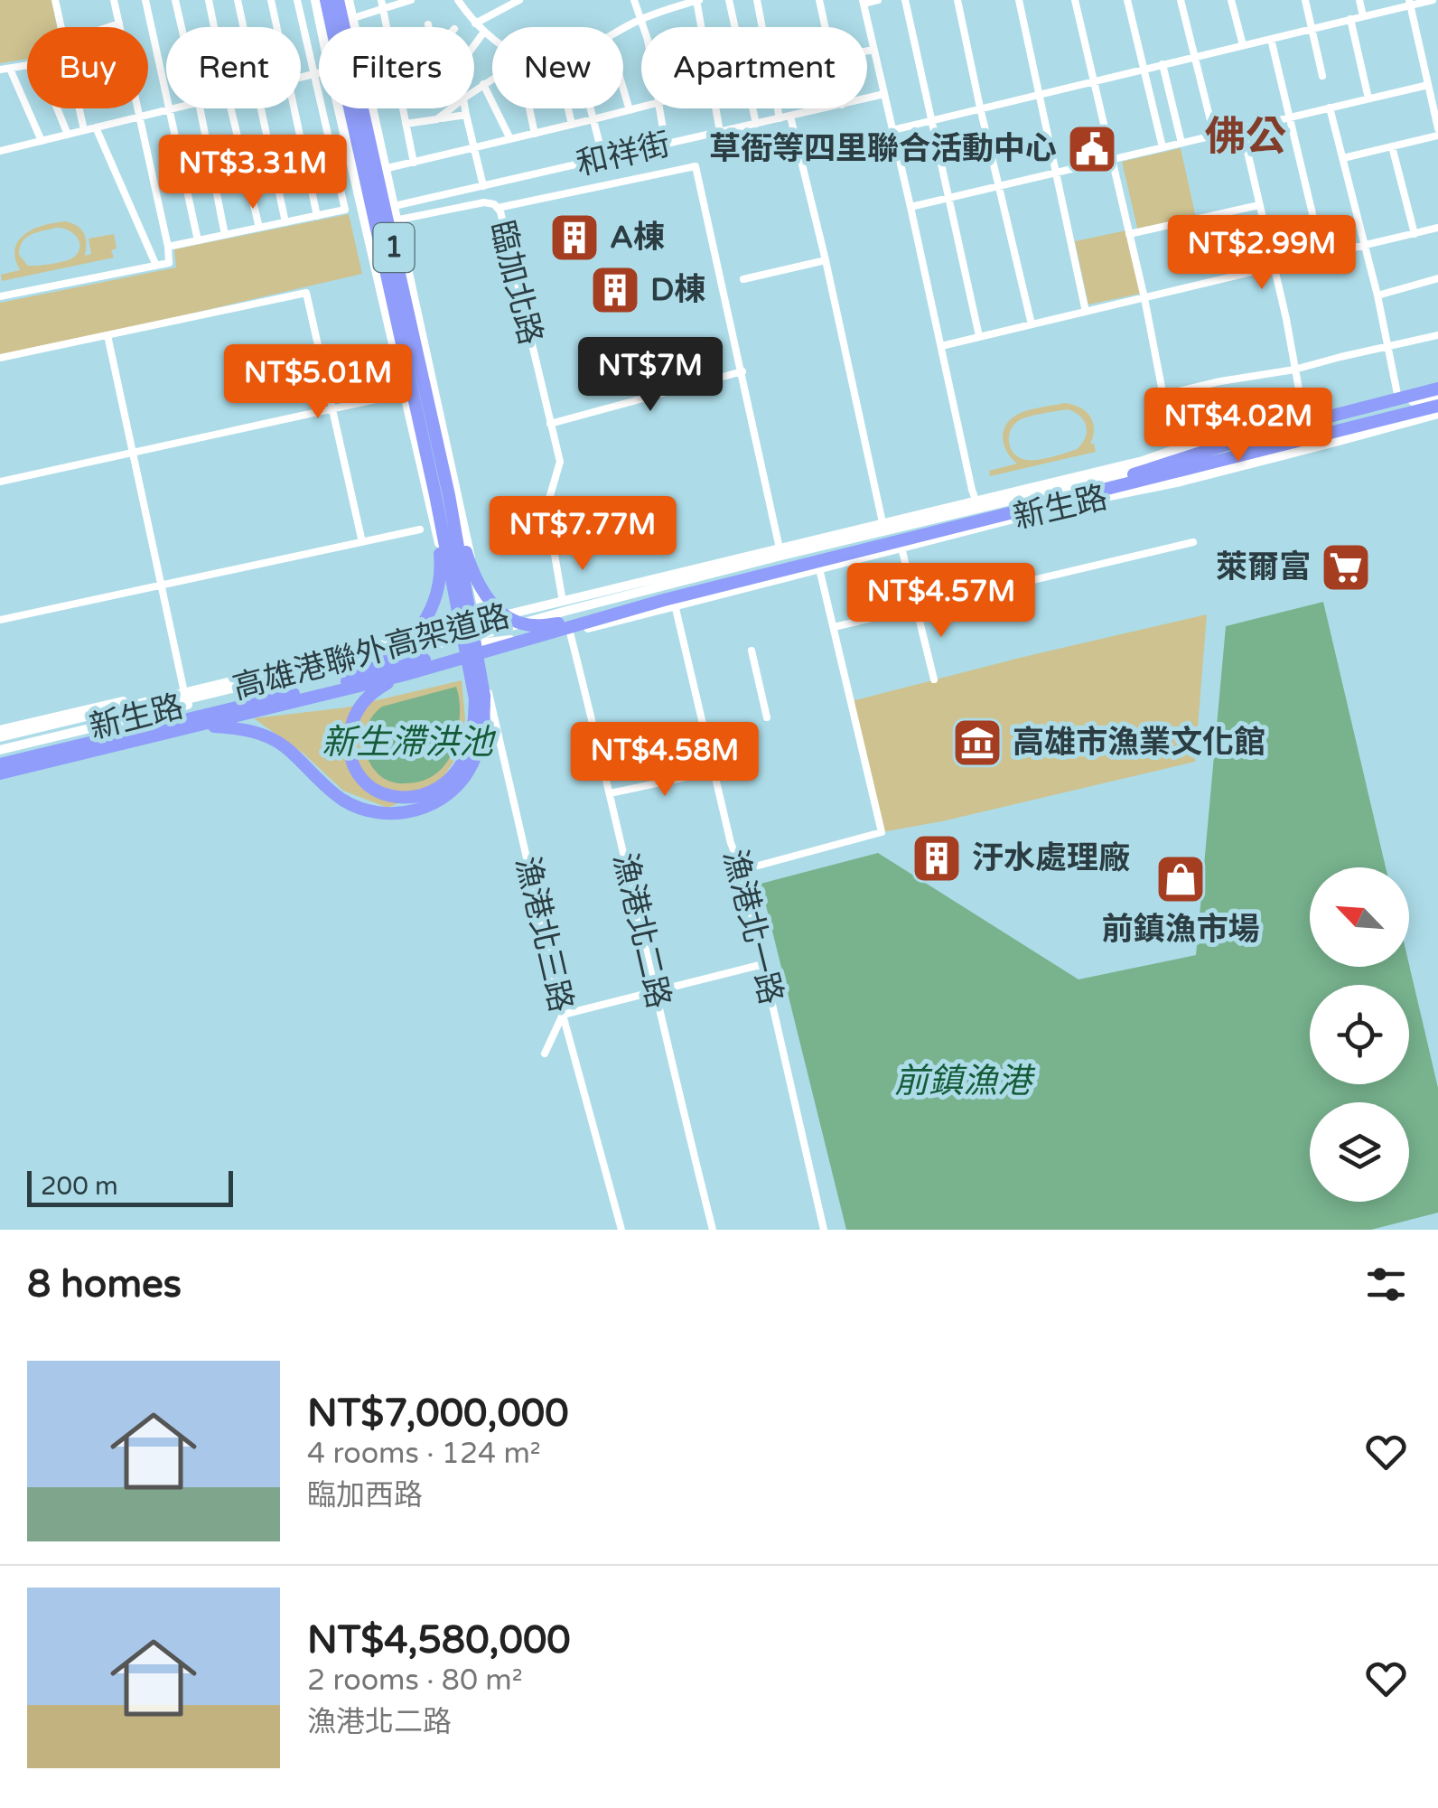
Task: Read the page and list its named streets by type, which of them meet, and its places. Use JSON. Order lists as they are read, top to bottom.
{
  "streets": {
    "highway": ["1", "高雄港聯外高架道路"],
    "street": [
      "和祥街",
      "臨加北路",
      "新生路",
      "漁港北一路",
      "漁港北二路",
      "漁港北三路"
    ]
  },
  "crossings": [
    ["臨加北路", "新生路"],
    ["新生路", "高雄港聯外高架道路"],
    ["新生路", "漁港北一路"],
    ["新生路", "漁港北二路"],
    ["新生路", "漁港北三路"]
  ],
  "districts": ["佛公"],
  "water": ["新生滯洪池", "前鎮漁港"],
  "places": {
    "public building": ["草衙等四里聯合活動中心"],
    "building": ["A棟", "D棟", "汙水處理廠"],
    "supermarket": ["萊爾富"],
    "museum": ["高雄市漁業文化館"],
    "shop": ["前鎮漁市場"]
  },
  "scale_bar": "200 m",
  "north": "top left",
  "page": {
    "chip": [
      "Buy",
      "Rent",
      "Filters",
      "New",
      "Apartment"
    ],
    "price": [
      "NT$3.31M",
      "NT$2.99M",
      "NT$7M",
      "NT$5.01M",
      "NT$4.02M",
      "NT$7.77M",
      "NT$4.57M",
      "NT$4.58M"
    ],
    "scale": "200 m",
    "heading": "8 homes",
    "list": [
      {
        "name": "NT$7,000,000",
        "note": "4 rooms · 124 m² · 臨加西路"
      },
      {
        "name": "NT$4,580,000",
        "note": "2 rooms · 80 m² · 漁港北二路"
      }
    ]
  }
}
